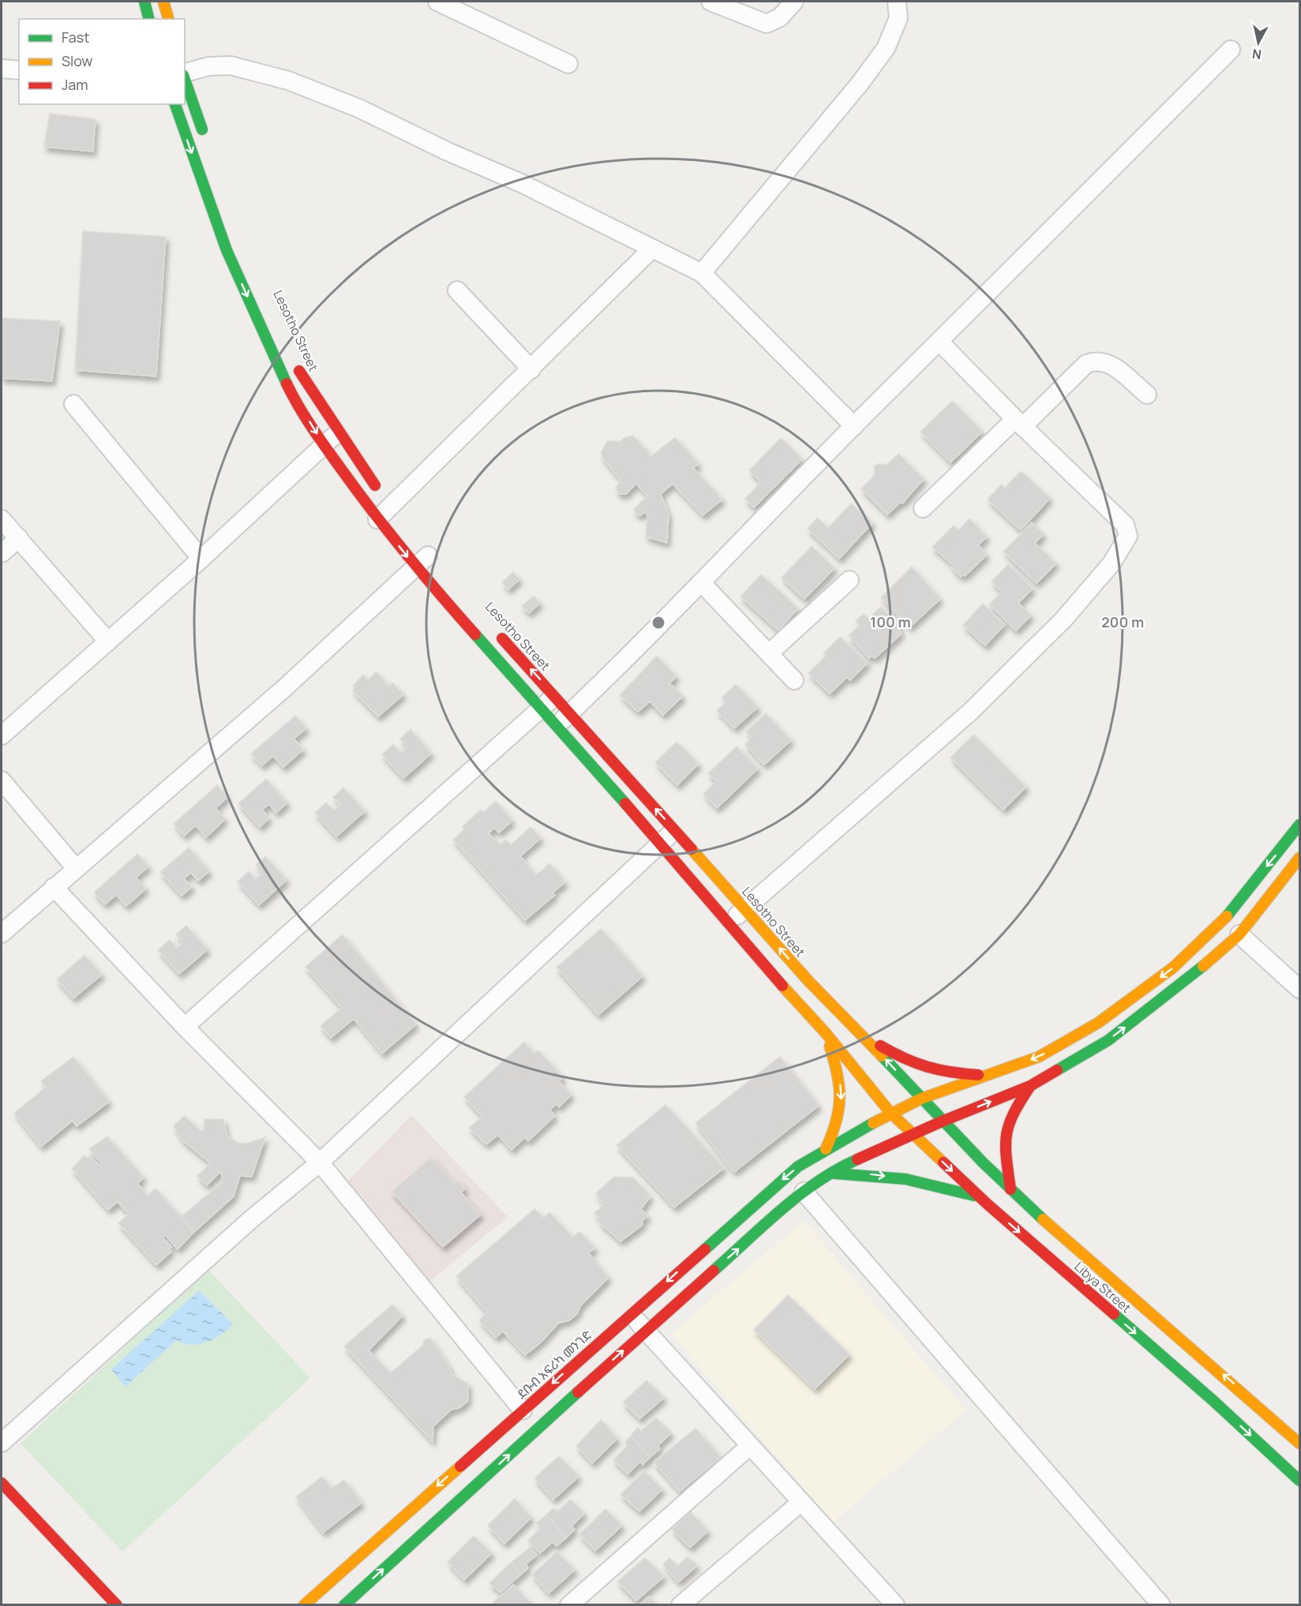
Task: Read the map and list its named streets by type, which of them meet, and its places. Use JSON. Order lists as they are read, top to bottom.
{
  "streets": {
    "main road": ["Lesotho Street", "Libya Street", "ደቡብ አፍሪካ መንገድ"]
  },
  "crossings": [
    ["Lesotho Street", "Libya Street"],
    ["Lesotho Street", "ደቡብ አፍሪካ መንገድ"],
    ["Libya Street", "ደቡብ አፍሪካ መንገድ"]
  ],
  "legend": ["Fast", "Slow", "Jam"],
  "north": "bottom",
  "rings": ["100 m", "200 m"]
}
